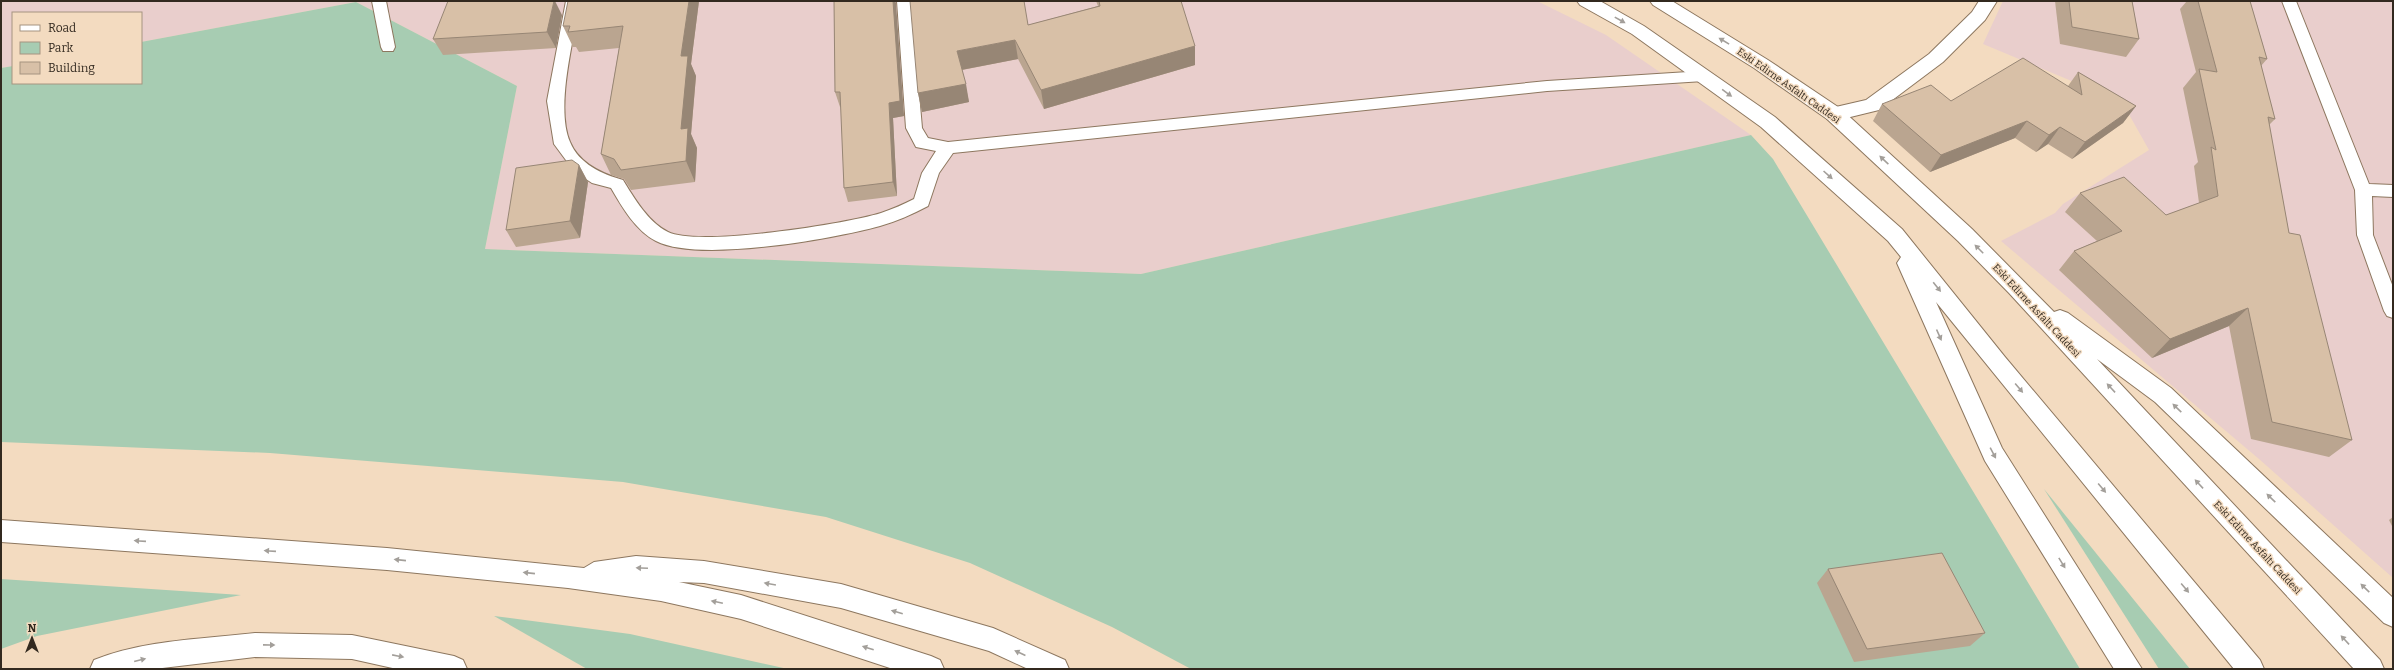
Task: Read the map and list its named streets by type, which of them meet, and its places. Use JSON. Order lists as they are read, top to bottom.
{
  "streets": {
    "main road": ["Eski Edirne Asfaltı Caddesi"]
  },
  "legend": ["Road", "Park", "Building"],
  "north": "top"
}
